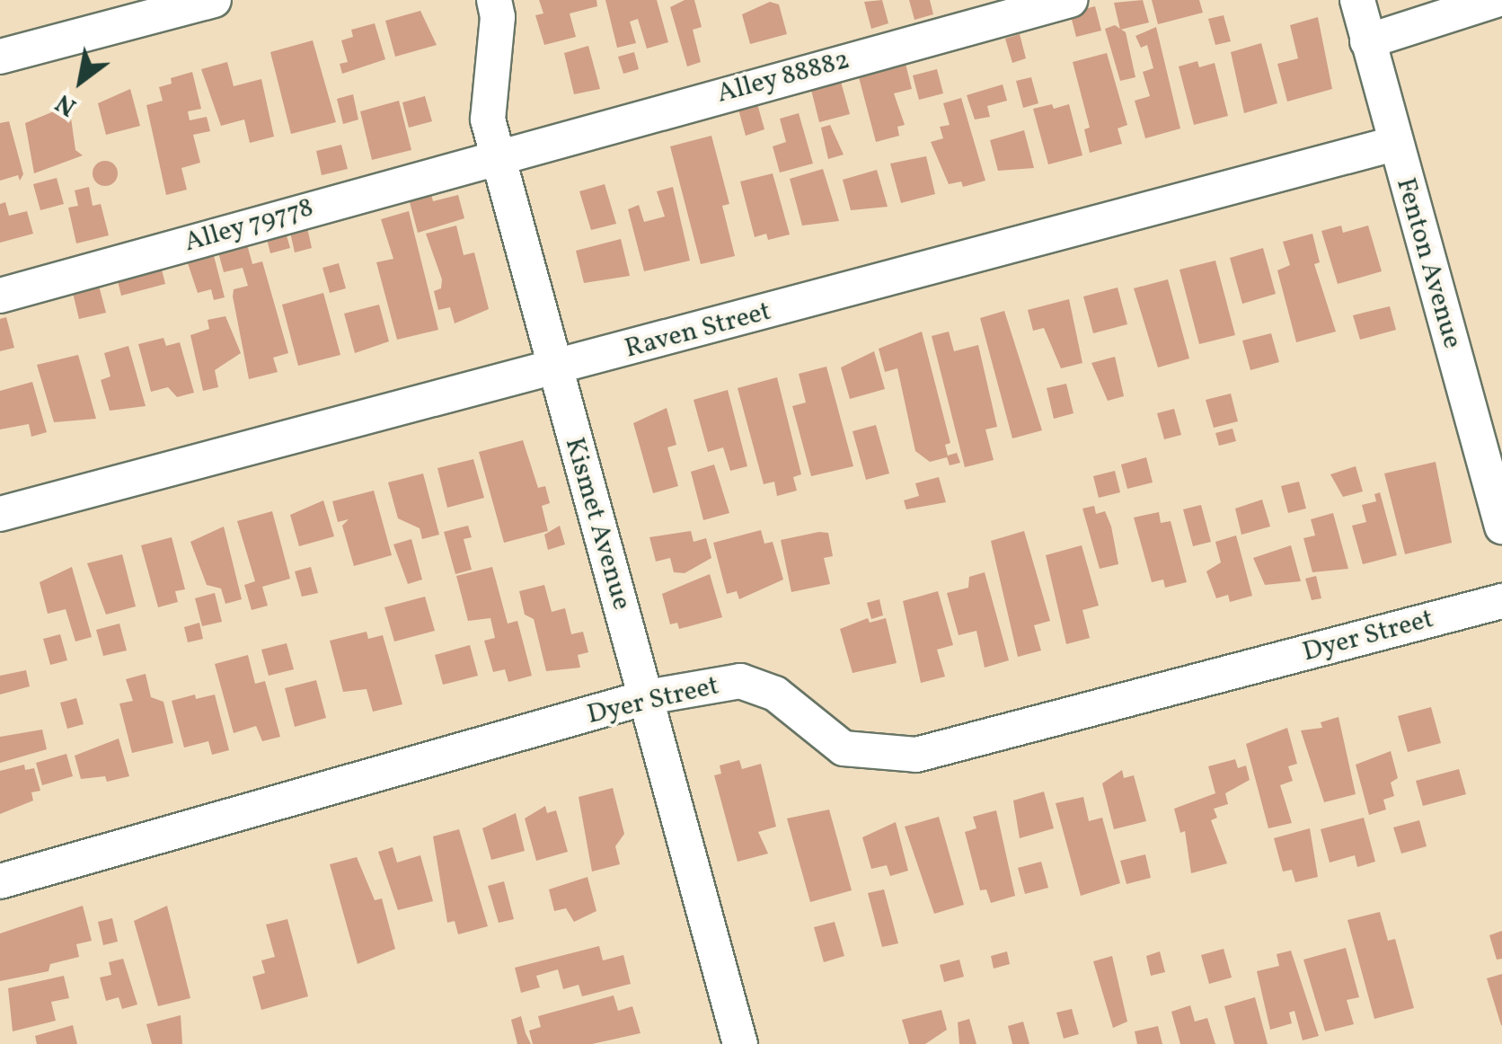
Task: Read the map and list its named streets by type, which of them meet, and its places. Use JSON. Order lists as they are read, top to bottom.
{
  "streets": {
    "street": [
      "Alley 88882",
      "Alley 79778",
      "Fenton Avenue",
      "Raven Street",
      "Kismet Avenue",
      "Dyer Street"
    ]
  },
  "crossings": [
    ["Alley 88882", "Alley 79778"],
    ["Alley 88882", "Kismet Avenue"],
    ["Alley 79778", "Kismet Avenue"],
    ["Fenton Avenue", "Raven Street"],
    ["Raven Street", "Kismet Avenue"],
    ["Kismet Avenue", "Dyer Street"]
  ],
  "north": "bottom left"
}
